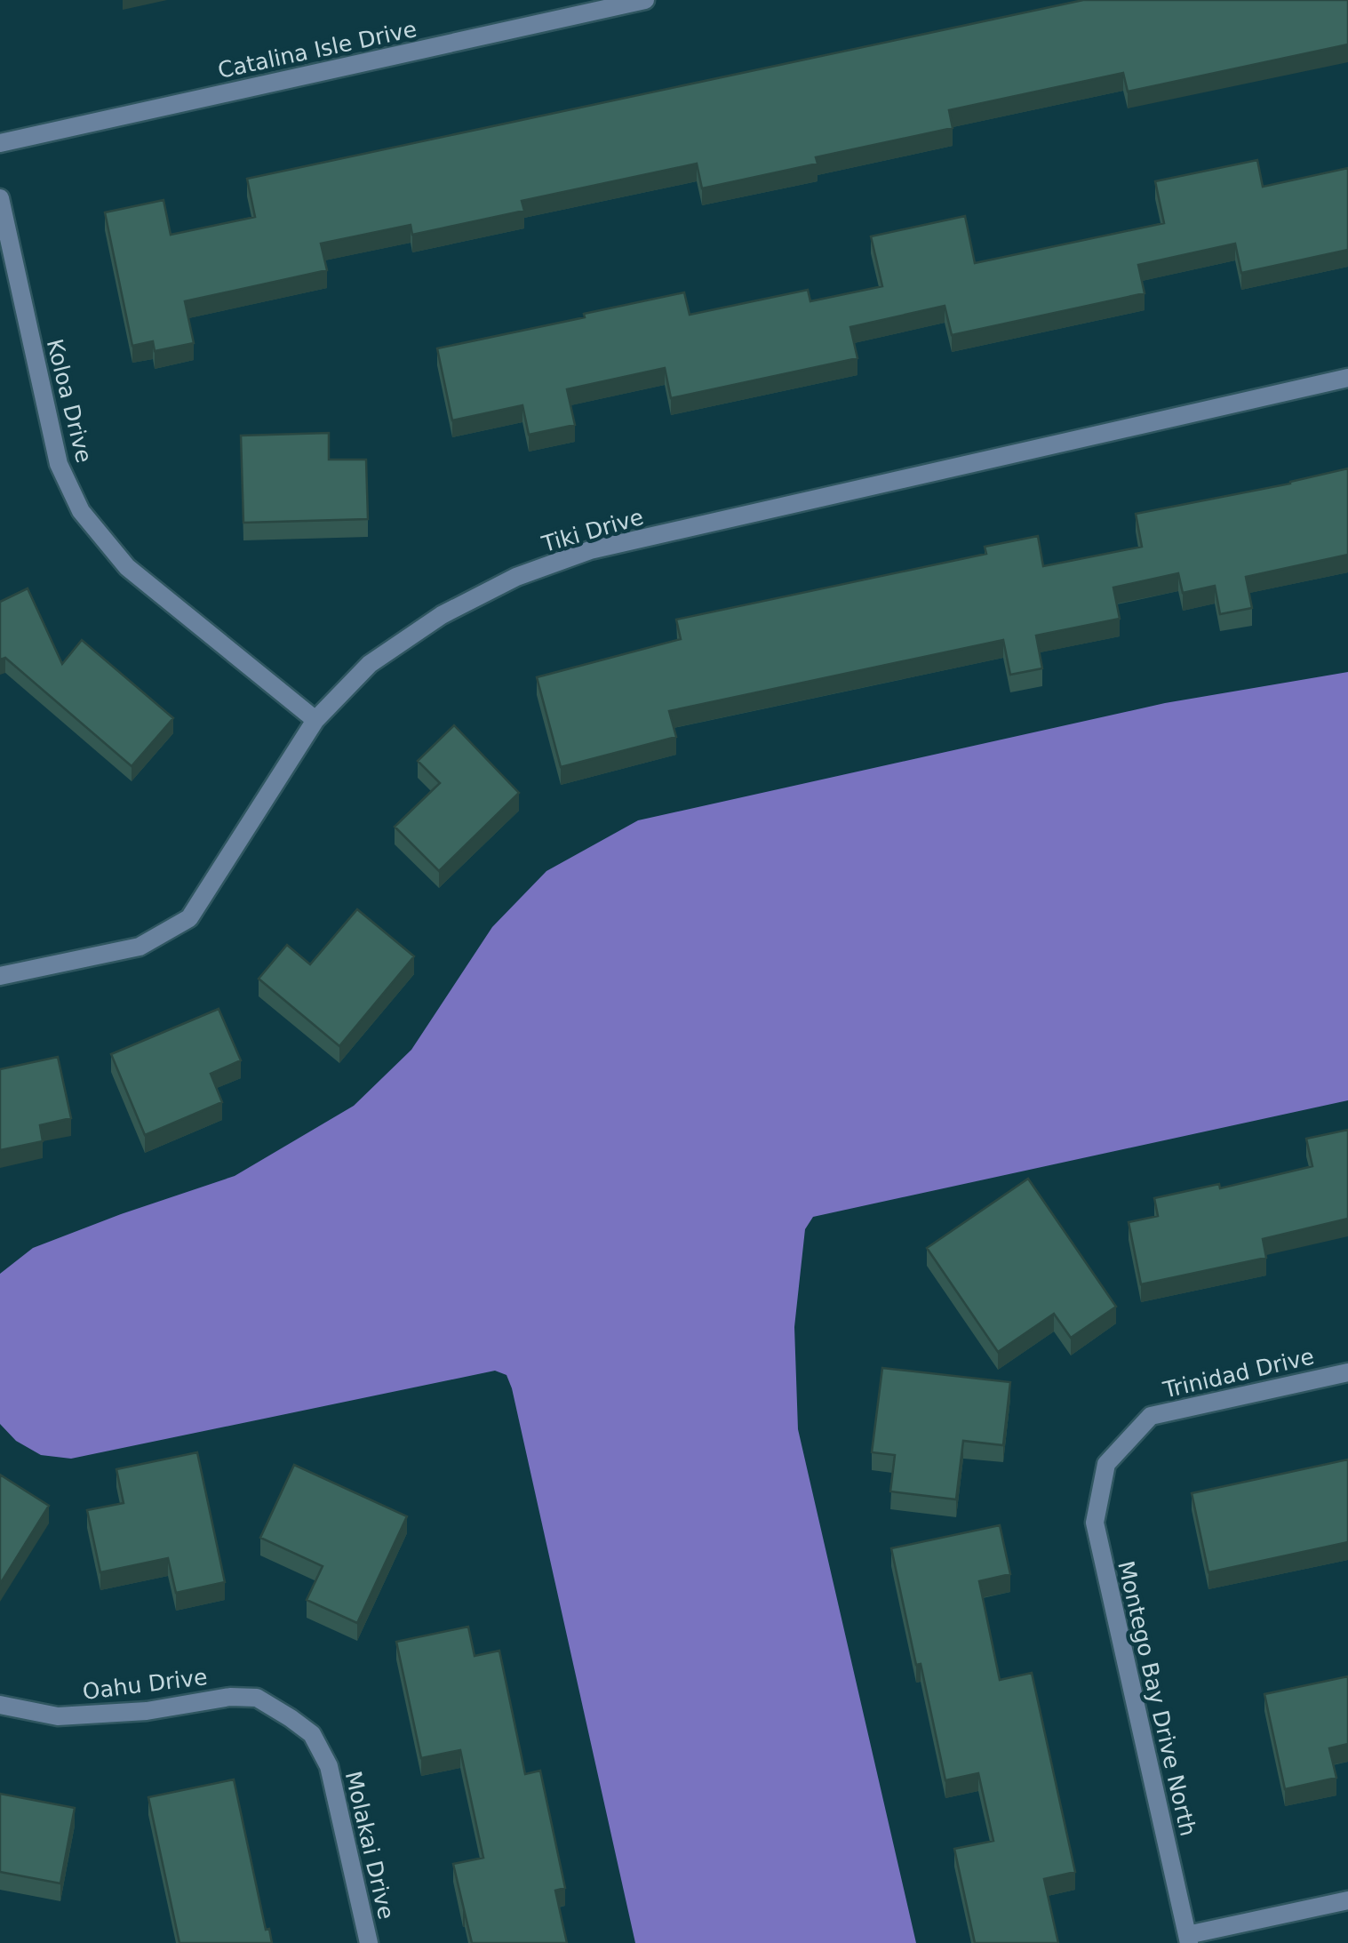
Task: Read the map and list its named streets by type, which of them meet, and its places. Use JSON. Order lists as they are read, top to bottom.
{
  "streets": {
    "street": [
      "Catalina Isle Drive",
      "Koloa Drive",
      "Tiki Drive",
      "Trinidad Drive",
      "Oahu Drive",
      "Montego Bay Drive North",
      "Molakai Drive"
    ]
  },
  "crossings": [
    ["Koloa Drive", "Tiki Drive"],
    ["Trinidad Drive", "Montego Bay Drive North"],
    ["Oahu Drive", "Molakai Drive"]
  ]
}
